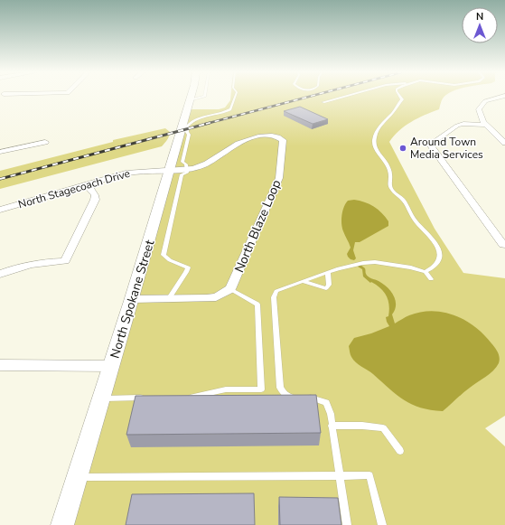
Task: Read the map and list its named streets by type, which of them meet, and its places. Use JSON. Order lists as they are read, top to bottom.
{
  "streets": {
    "street": ["North Stagecoach Drive", "North Blaze Loop", "North Spokane Street"]
  },
  "crossings": [
    ["North Stagecoach Drive", "North Blaze Loop"],
    ["North Stagecoach Drive", "North Spokane Street"],
    ["North Blaze Loop", "North Spokane Street"]
  ],
  "places": ["Around Town Media Services"],
  "north": "top"
}
